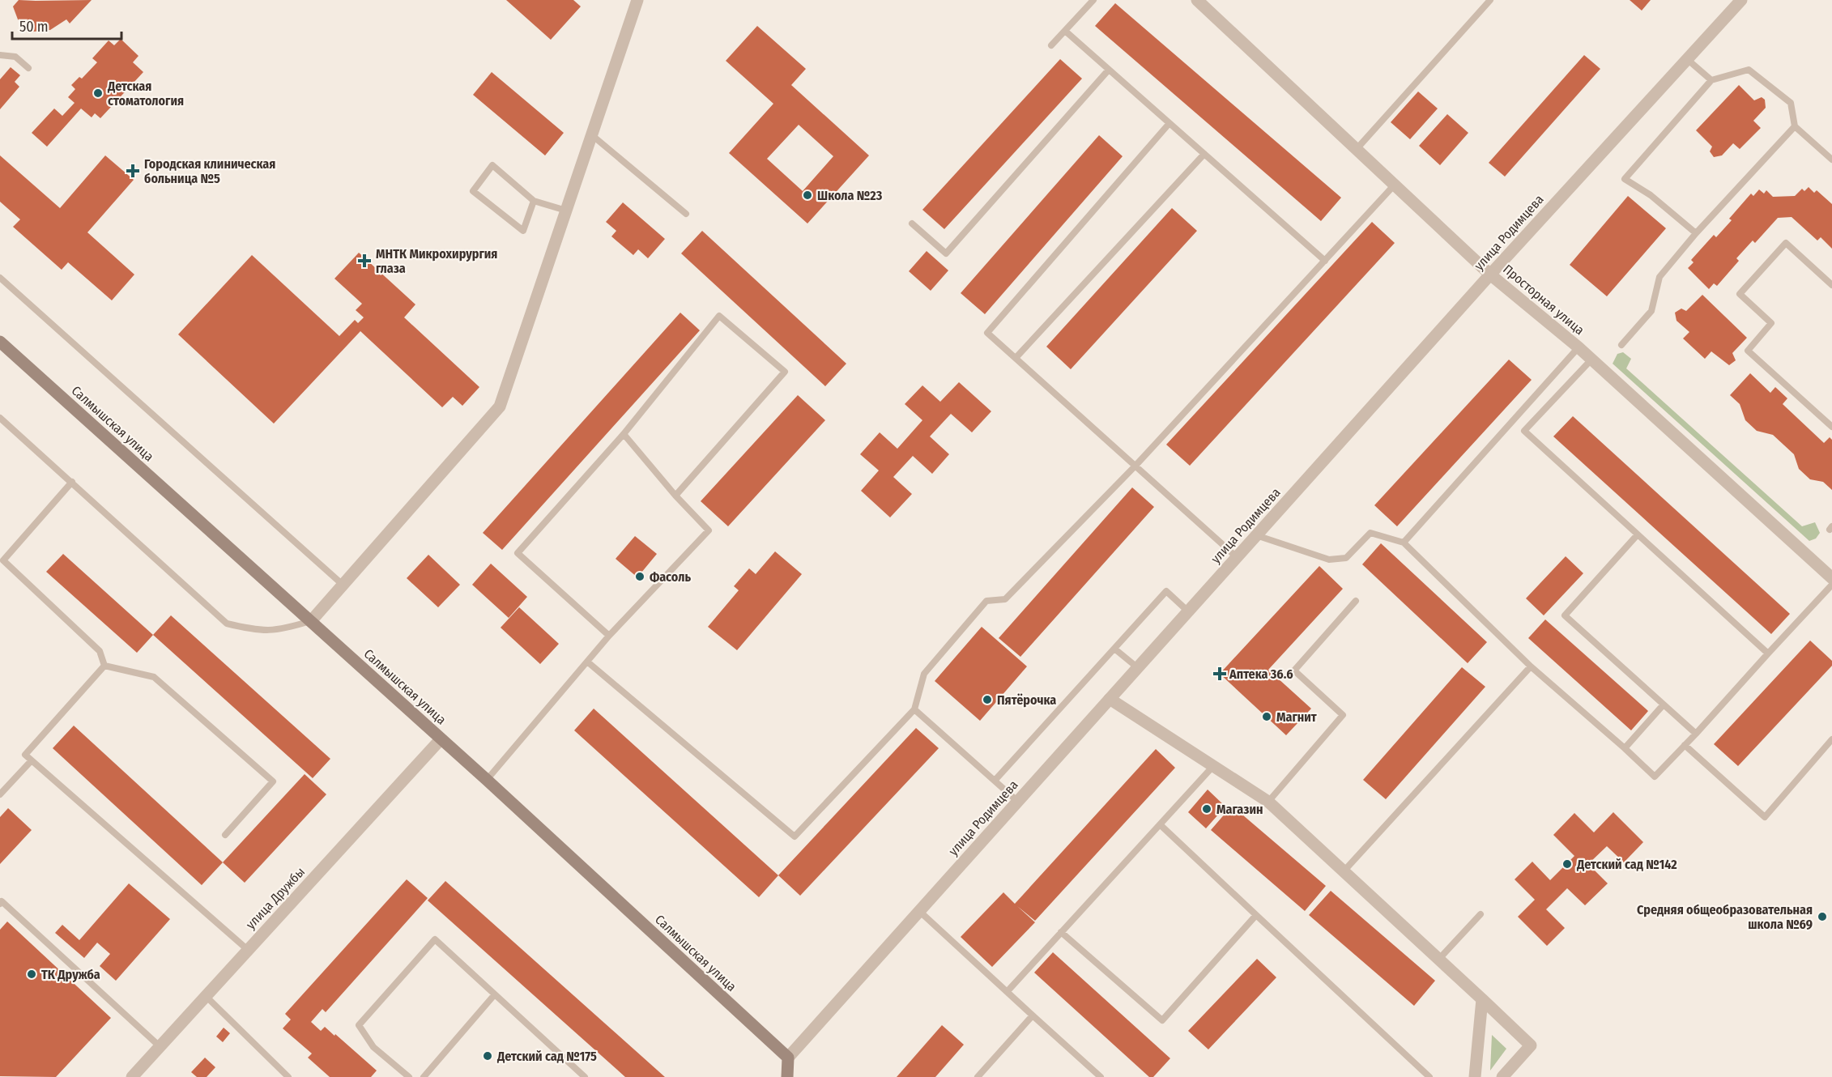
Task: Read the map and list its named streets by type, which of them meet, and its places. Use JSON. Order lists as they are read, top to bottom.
{
  "streets": {
    "main road": ["Салмышская улица"],
    "street": ["улица Родимцева", "Просторная улица", "улица Дружбы"]
  },
  "crossings": [
    ["улица Родимцева", "Просторная улица"],
    ["улица Родимцева", "Салмышская улица"],
    ["Салмышская улица", "улица Дружбы"]
  ],
  "places": {
    "other": [
      "Детская стоматология",
      "Школа №23",
      "Фасоль",
      "Пятёрочка",
      "Магнит",
      "Магазин",
      "Детский сад №142",
      "Средняя общеобразовательная школа №69",
      "ТК Дружба",
      "Детский сад №175"
    ],
    "health": ["Городская клиническая больница №5", "МНТК Микрохирургия глаза", "Аптека 36.6"]
  },
  "scale_bar": "50 m"
}
